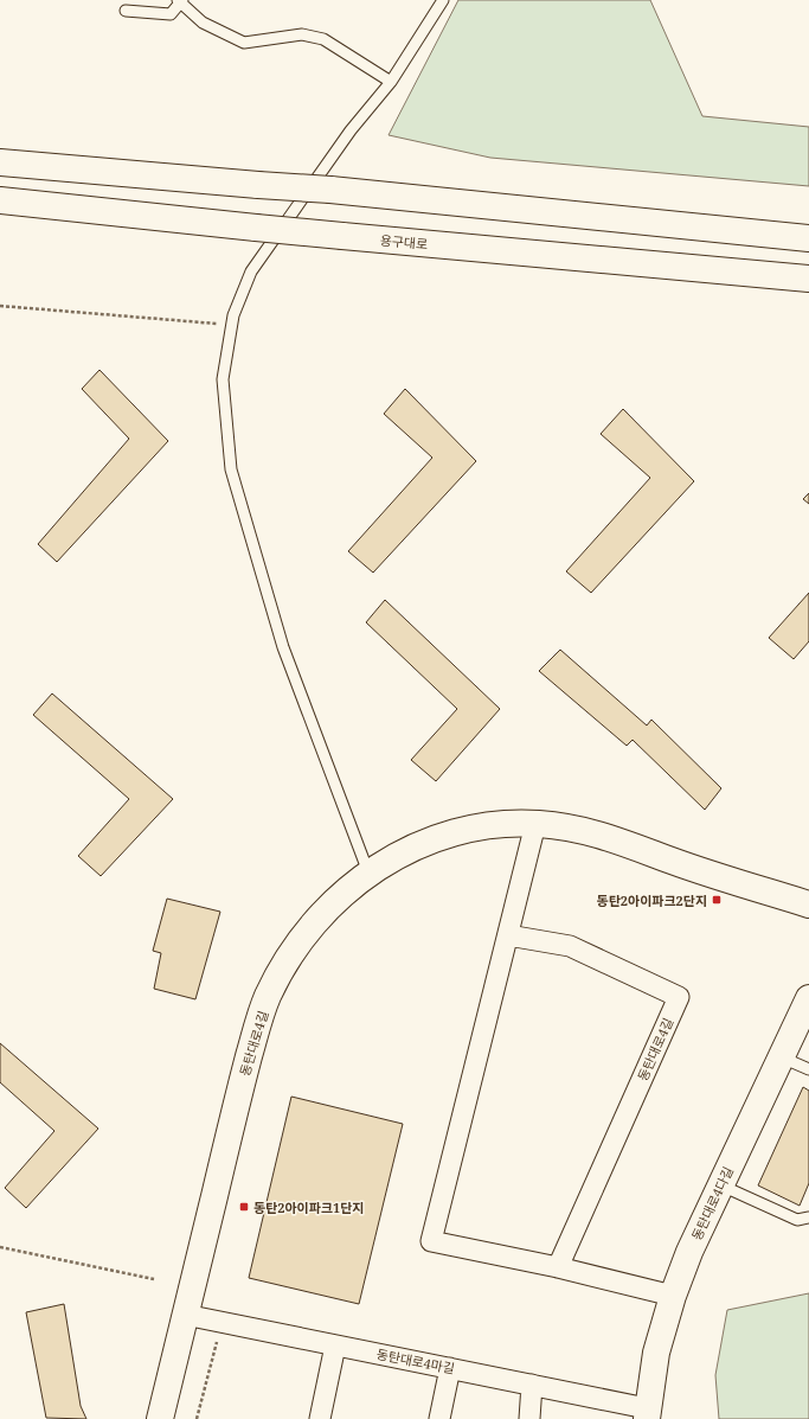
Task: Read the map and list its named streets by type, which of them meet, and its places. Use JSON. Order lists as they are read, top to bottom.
{
  "streets": {
    "main road": ["용구대로", "동탄대로4길", "동탄대로4다길"],
    "street": ["동탄대로4마길"]
  },
  "crossings": [
    ["동탄대로4길", "동탄대로4마길"],
    ["동탄대로4다길", "동탄대로4마길"]
  ],
  "places": {
    "transit": ["동탄2아이파크2단지", "동탄2아이파크1단지"]
  }
}
